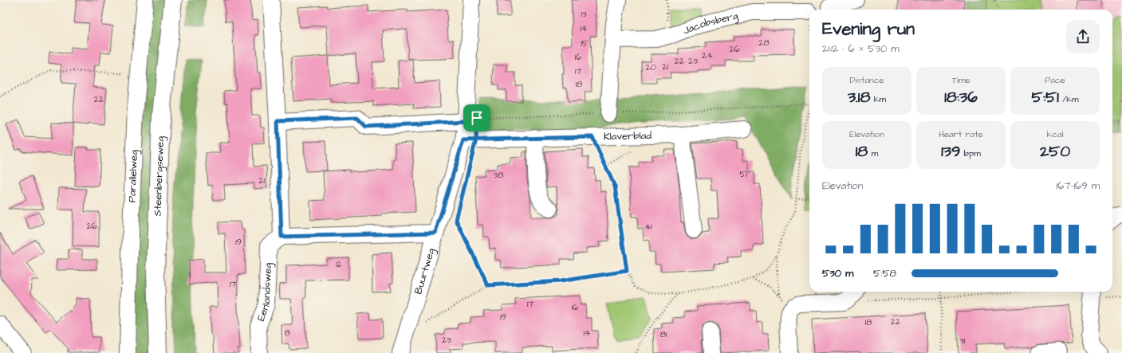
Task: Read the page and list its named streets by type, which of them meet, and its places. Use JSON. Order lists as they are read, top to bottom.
{
  "streets": {
    "main road": ["Steenbergseweg"],
    "street": [
      "Jacobsberg",
      "Klaverblad",
      "Parallelweg",
      "Buurtweg",
      "Eenlandsweg"
    ]
  },
  "crossings": [
    ["Klaverblad", "Buurtweg"]
  ],
  "house_numbers": [
    "13",
    "14",
    "28",
    "15",
    "26",
    "24",
    "16",
    "22",
    "23",
    "21",
    "20",
    "17",
    "18",
    "22",
    "51",
    "38",
    "21",
    "26",
    "41",
    "19",
    "12",
    "17",
    "17",
    "16",
    "19",
    "22",
    "18",
    "8",
    "14",
    "81",
    "23",
    "31"
  ],
  "page": {
    "heading": ["Evening run", "21:12 · 6 × 530 m"],
    "stats": [
      ["Distance", "3.18 km"],
      ["Time", "18:36"],
      ["Pace", "5:51 /km"],
      ["Elevation", "18 m"],
      ["Heart rate", "139 bpm"],
      ["kcal", "250"]
    ],
    "chart": ["Elevation", "167–169 m"],
    "list": [
      {
        "name": "530 m",
        "note": "5:58"
      }
    ]
  }
}
